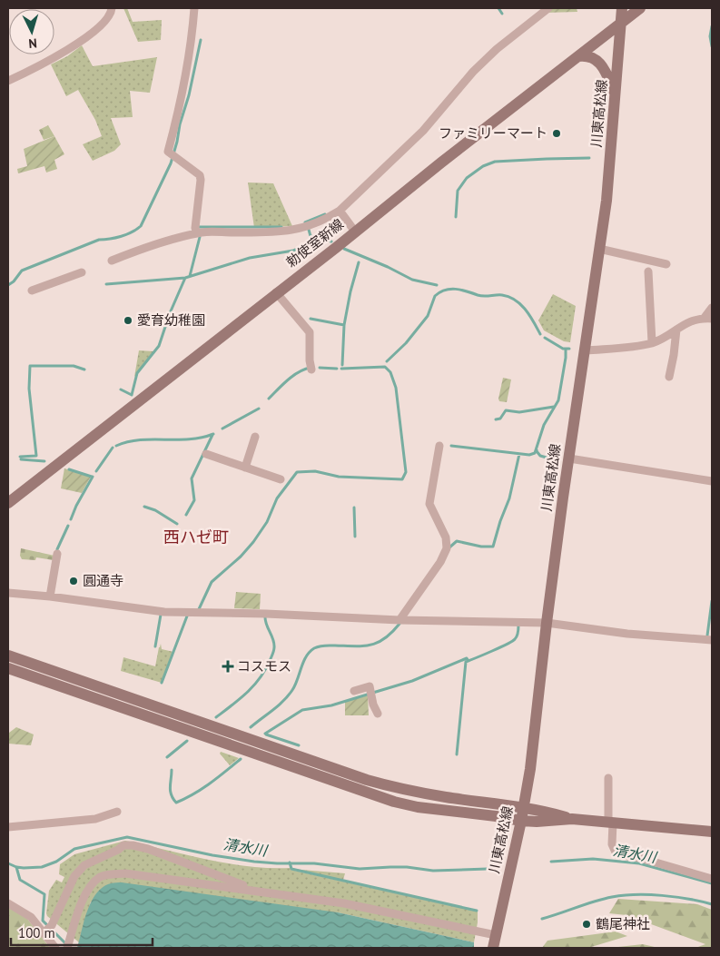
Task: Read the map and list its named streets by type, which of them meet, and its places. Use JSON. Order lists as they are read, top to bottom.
{
  "streets": {
    "main road": ["川東高松線", "勅使室新線"]
  },
  "crossings": [
    ["川東高松線", "勅使室新線"]
  ],
  "districts": ["西ハゼ町"],
  "water": ["清水川"],
  "places": {
    "other": [
      "ファミリーマート",
      "愛育幼稚園",
      "圓通寺",
      "鶴尾神社"
    ],
    "health": ["コスモス"]
  },
  "scale_bar": "100 m",
  "north": "bottom"
}
